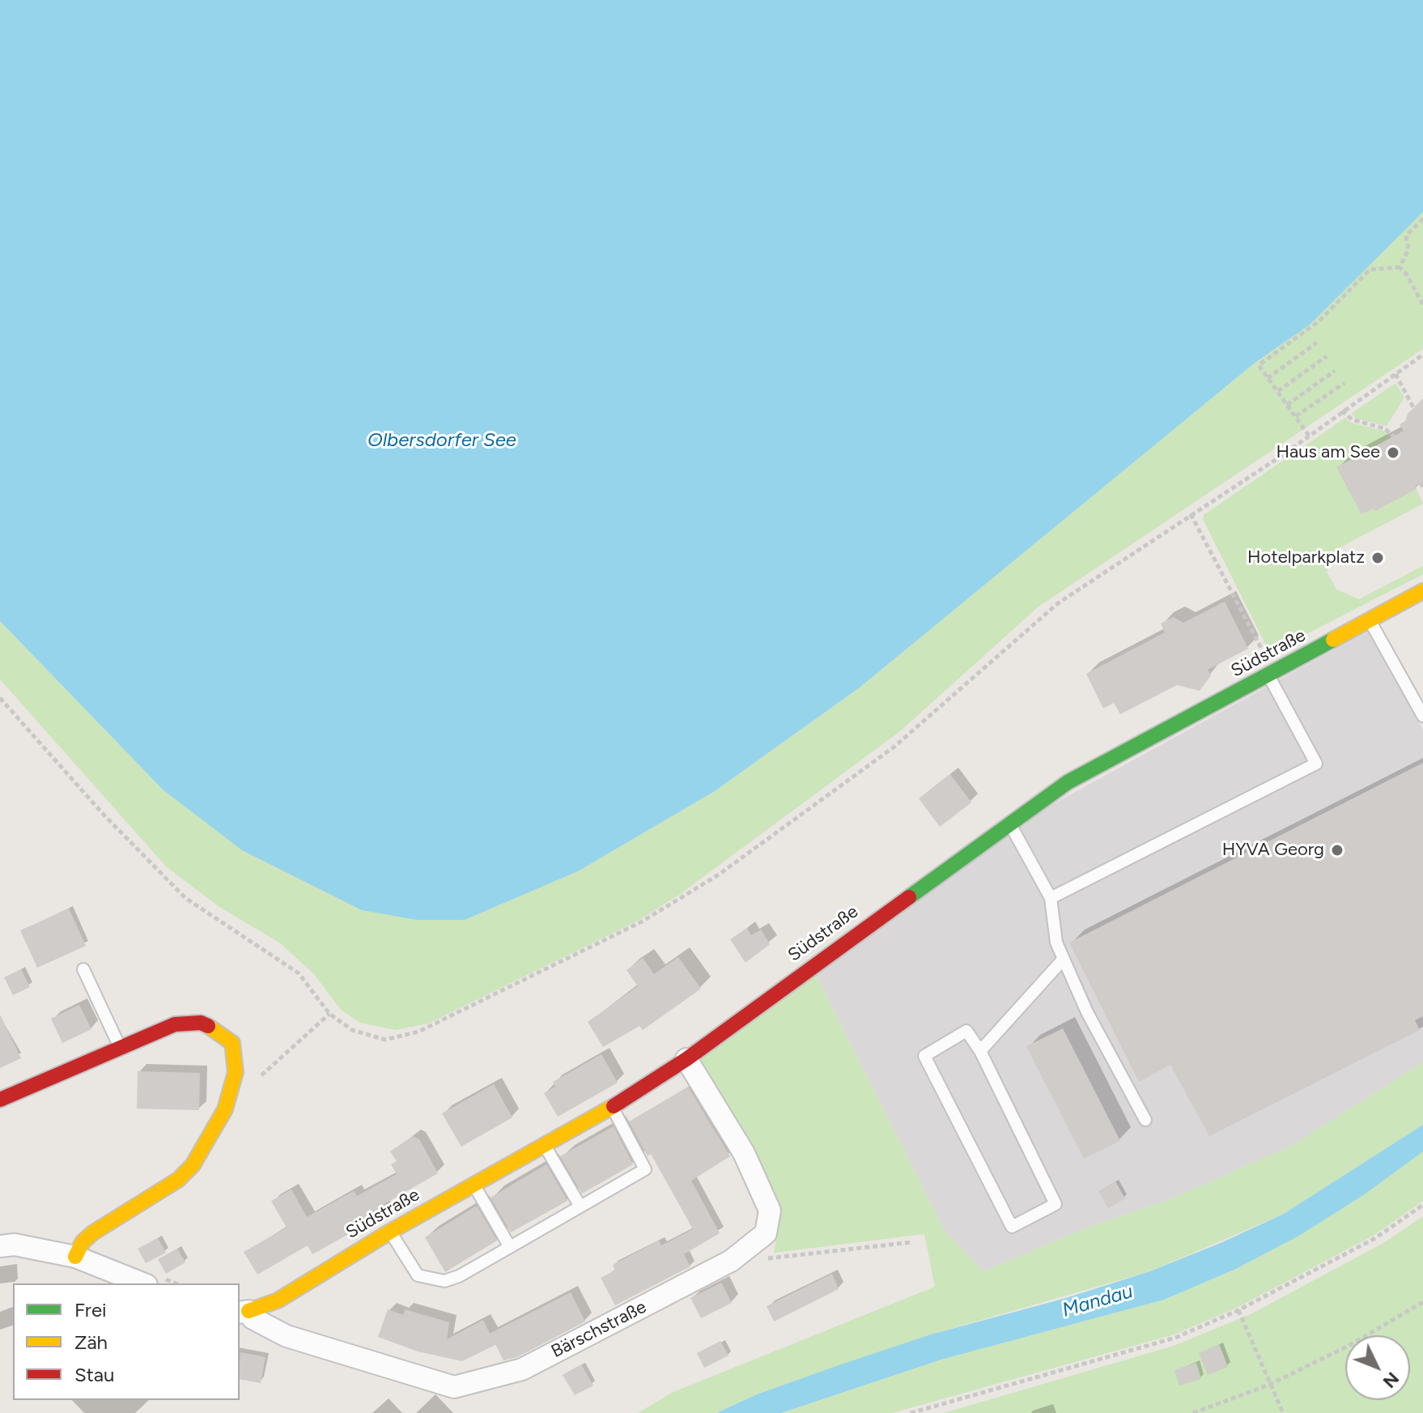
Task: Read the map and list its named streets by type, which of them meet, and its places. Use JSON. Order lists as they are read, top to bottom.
{
  "streets": {
    "street": ["Südstraße", "Bärschstraße"]
  },
  "crossings": [
    ["Südstraße", "Bärschstraße"]
  ],
  "water": ["Olbersdorfer See", "Mandau"],
  "places": ["Haus am See", "Hotelparkplatz", "HYVA Georg"],
  "legend": ["Frei", "Zäh", "Stau"],
  "north": "bottom right"
}
